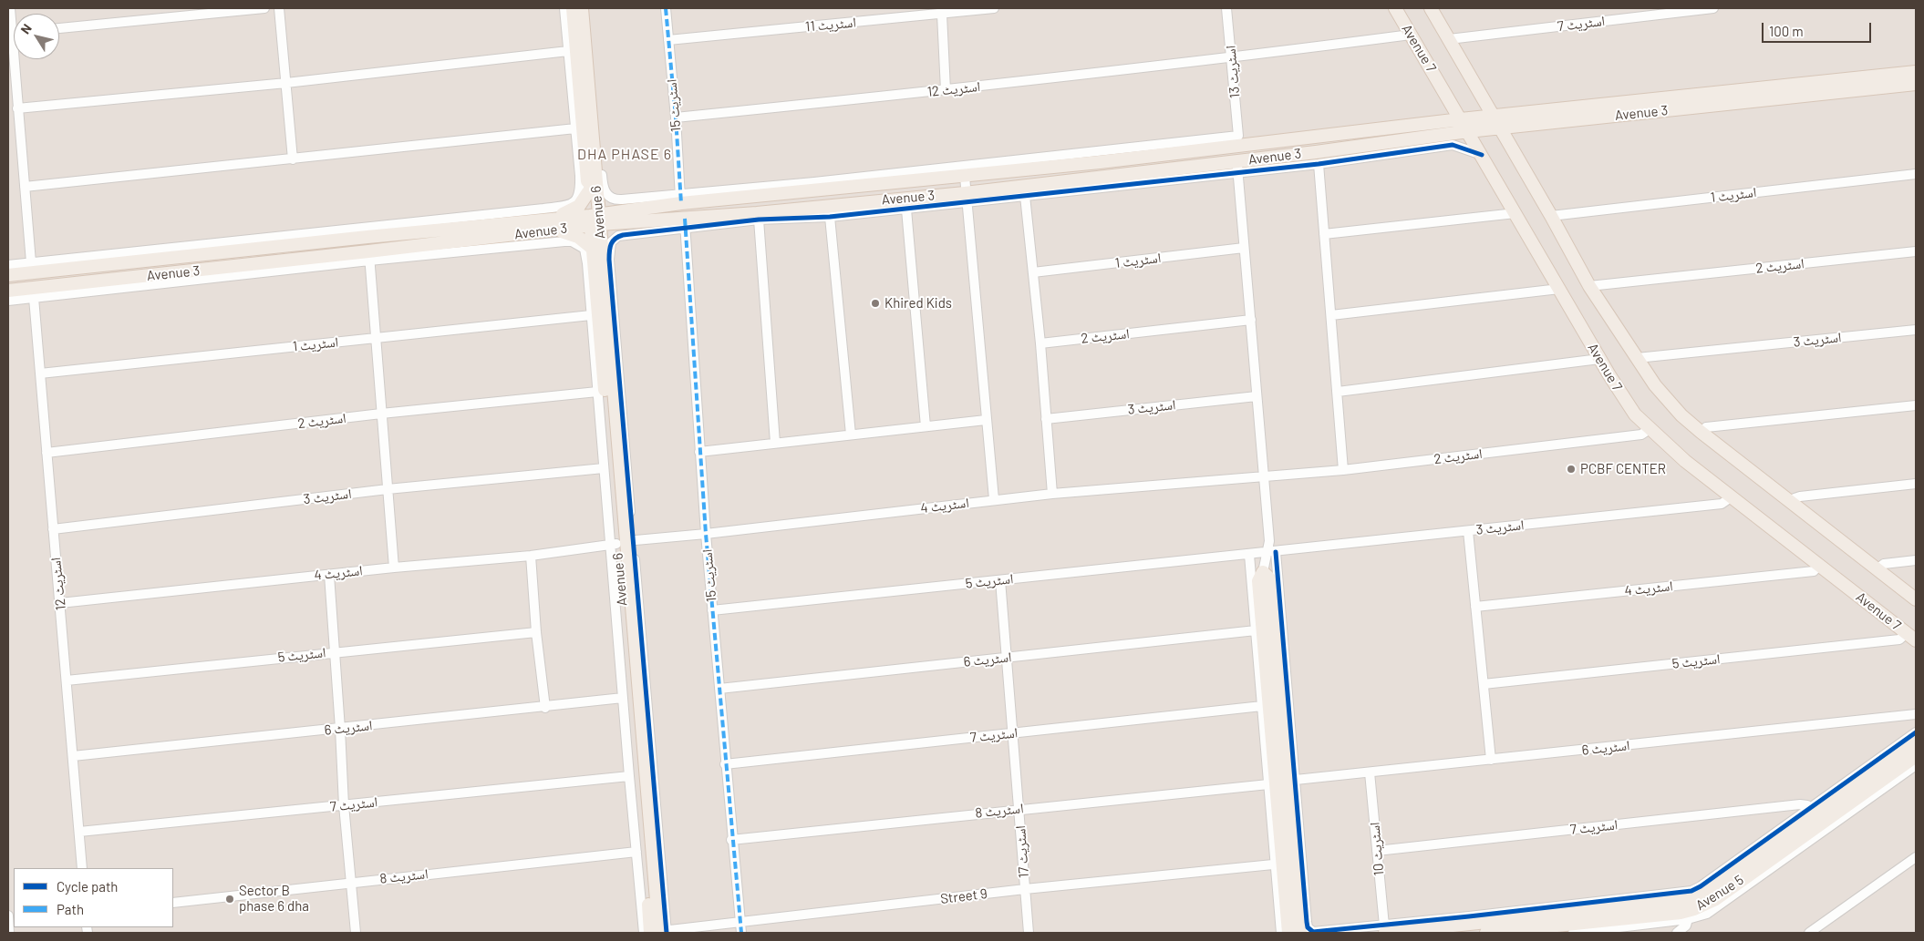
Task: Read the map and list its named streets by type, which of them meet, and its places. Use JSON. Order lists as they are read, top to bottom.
{
  "streets": {
    "main road": [
      "Avenue 7",
      "Avenue 3",
      "Avenue 6",
      "Avenue 5"
    ],
    "street": [
      "اسٹریٹ 7",
      "اسٹریٹ 11",
      "اسٹریٹ 13",
      "اسٹریٹ 12",
      "اسٹریٹ 15",
      "اسٹریٹ 1",
      "اسٹریٹ 2",
      "اسٹریٹ 3",
      "اسٹریٹ 4",
      "اسٹریٹ 5",
      "اسٹریٹ 6",
      "اسٹریٹ 8",
      "اسٹریٹ 10",
      "اسٹریٹ 17",
      "Street 9"
    ]
  },
  "crossings": [
    ["اسٹریٹ 7", "اسٹریٹ 12"],
    ["اسٹریٹ 7", "اسٹریٹ 15"],
    ["اسٹریٹ 7", "اسٹریٹ 10"],
    ["اسٹریٹ 7", "اسٹریٹ 17"],
    ["اسٹریٹ 11", "اسٹریٹ 15"],
    ["Avenue 7", "اسٹریٹ 12"],
    ["Avenue 7", "Avenue 3"],
    ["Avenue 7", "اسٹریٹ 2"],
    ["Avenue 7", "اسٹریٹ 3"],
    ["Avenue 7", "اسٹریٹ 4"],
    ["Avenue 7", "اسٹریٹ 5"],
    ["اسٹریٹ 13", "اسٹریٹ 12"],
    ["اسٹریٹ 13", "اسٹریٹ 15"],
    ["اسٹریٹ 13", "Avenue 3"],
    ["اسٹریٹ 12", "اسٹریٹ 15"],
    ["اسٹریٹ 12", "اسٹریٹ 1"],
    ["اسٹریٹ 12", "اسٹریٹ 2"],
    ["اسٹریٹ 12", "اسٹریٹ 3"],
    ["اسٹریٹ 12", "اسٹریٹ 4"],
    ["اسٹریٹ 12", "اسٹریٹ 5"],
    ["اسٹریٹ 12", "اسٹریٹ 6"],
    ["اسٹریٹ 15", "Avenue 3"],
    ["اسٹریٹ 15", "اسٹریٹ 4"],
    ["اسٹریٹ 15", "اسٹریٹ 5"],
    ["اسٹریٹ 15", "اسٹریٹ 6"],
    ["اسٹریٹ 15", "اسٹریٹ 8"],
    ["اسٹریٹ 15", "Street 9"],
    ["Avenue 3", "Avenue 6"],
    ["Avenue 6", "اسٹریٹ 4"],
    ["Avenue 6", "Street 9"],
    ["اسٹریٹ 2", "اسٹریٹ 4"],
    ["اسٹریٹ 3", "اسٹریٹ 5"],
    ["اسٹریٹ 5", "اسٹریٹ 17"],
    ["اسٹریٹ 6", "اسٹریٹ 10"],
    ["اسٹریٹ 6", "اسٹریٹ 17"],
    ["اسٹریٹ 8", "اسٹریٹ 17"],
    ["اسٹریٹ 10", "Avenue 5"],
    ["اسٹریٹ 17", "Street 9"]
  ],
  "districts": ["DHA PHASE 6"],
  "places": ["Khired Kids", "PCBF CENTER", "Sector B phase 6 dha"],
  "legend": ["Cycle path", "Path"],
  "scale_bar": "100 m",
  "north": "top left"
}
